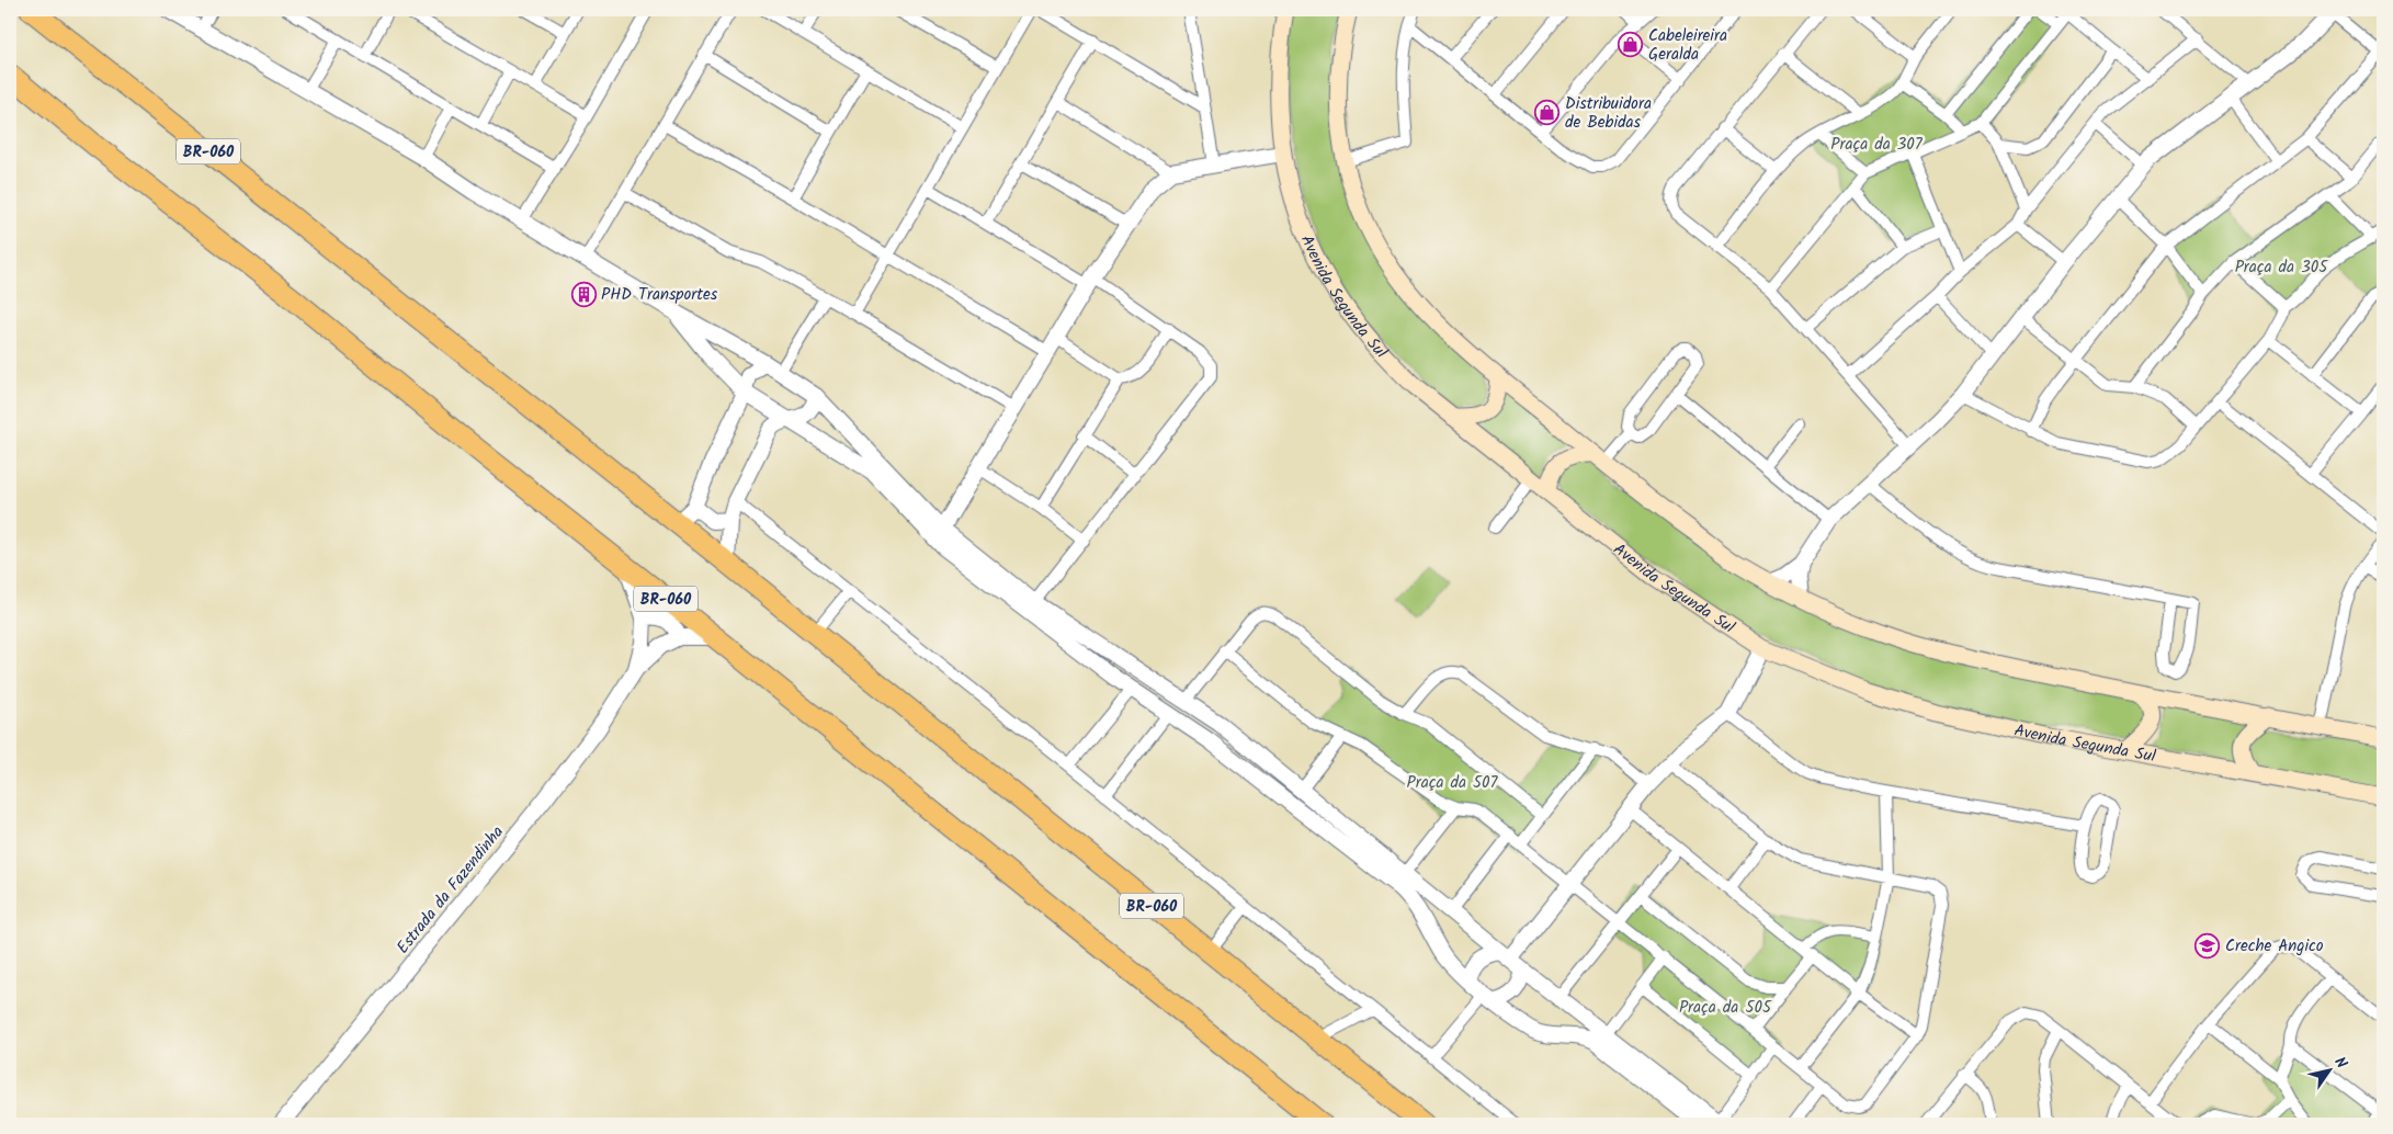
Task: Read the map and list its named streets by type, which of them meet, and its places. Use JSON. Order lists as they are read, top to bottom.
{
  "streets": {
    "highway": ["BR-060"],
    "main road": ["Avenida Segunda Sul"],
    "street": ["Estrada da Fazendinha"]
  },
  "crossings": [
    ["BR-060", "Estrada da Fazendinha"]
  ],
  "parks": [
    "Praça da 307",
    "Praça da 305",
    "Praça da 507",
    "Praça da 505"
  ],
  "places": {
    "shop": ["Cabeleireira Geralda", "Distribuidora de Bebidas"],
    "building": ["PHD Transportes"],
    "school or university": ["Creche Angico"]
  },
  "north": "top right"
}
